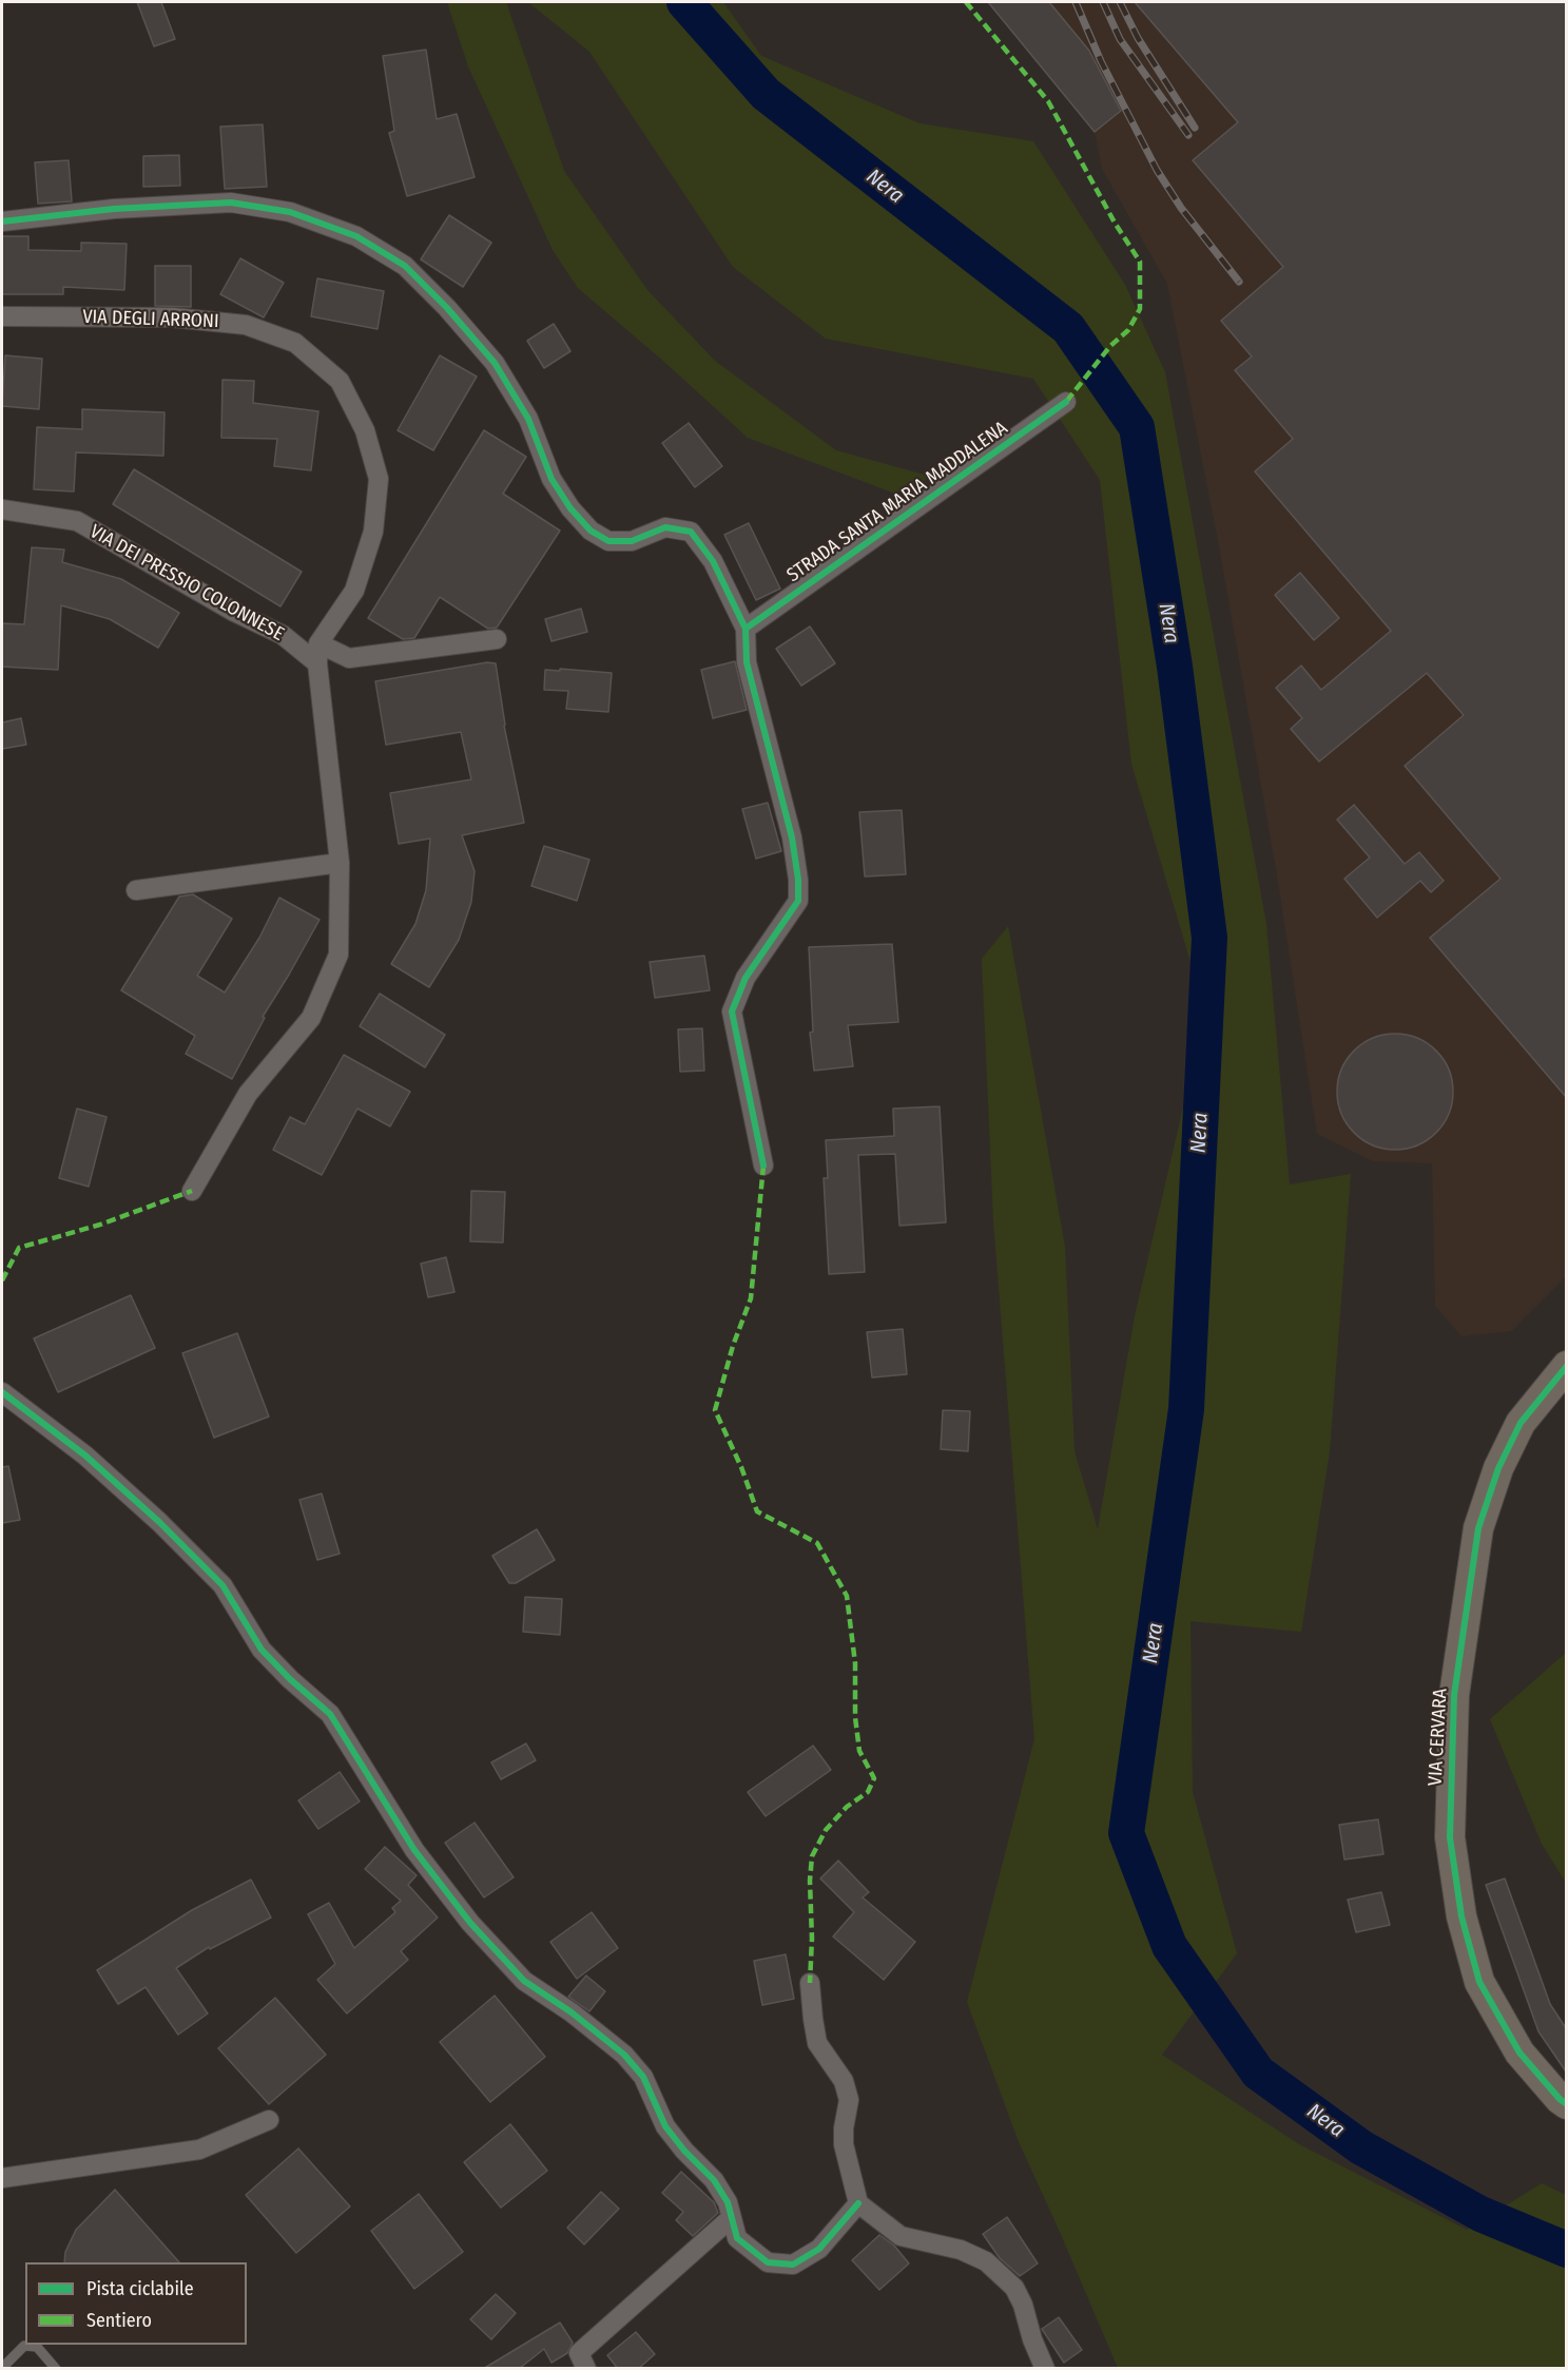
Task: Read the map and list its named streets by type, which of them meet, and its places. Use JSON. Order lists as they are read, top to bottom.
{
  "streets": {
    "main road": ["VIA CERVARA"],
    "street": ["VIA DEGLI ARRONI", "STRADA SANTA MARIA MADDALENA", "VIA DEI PRESSIO COLONNESE"]
  },
  "water": ["Nera"],
  "legend": ["Pista ciclabile", "Sentiero"]
}
